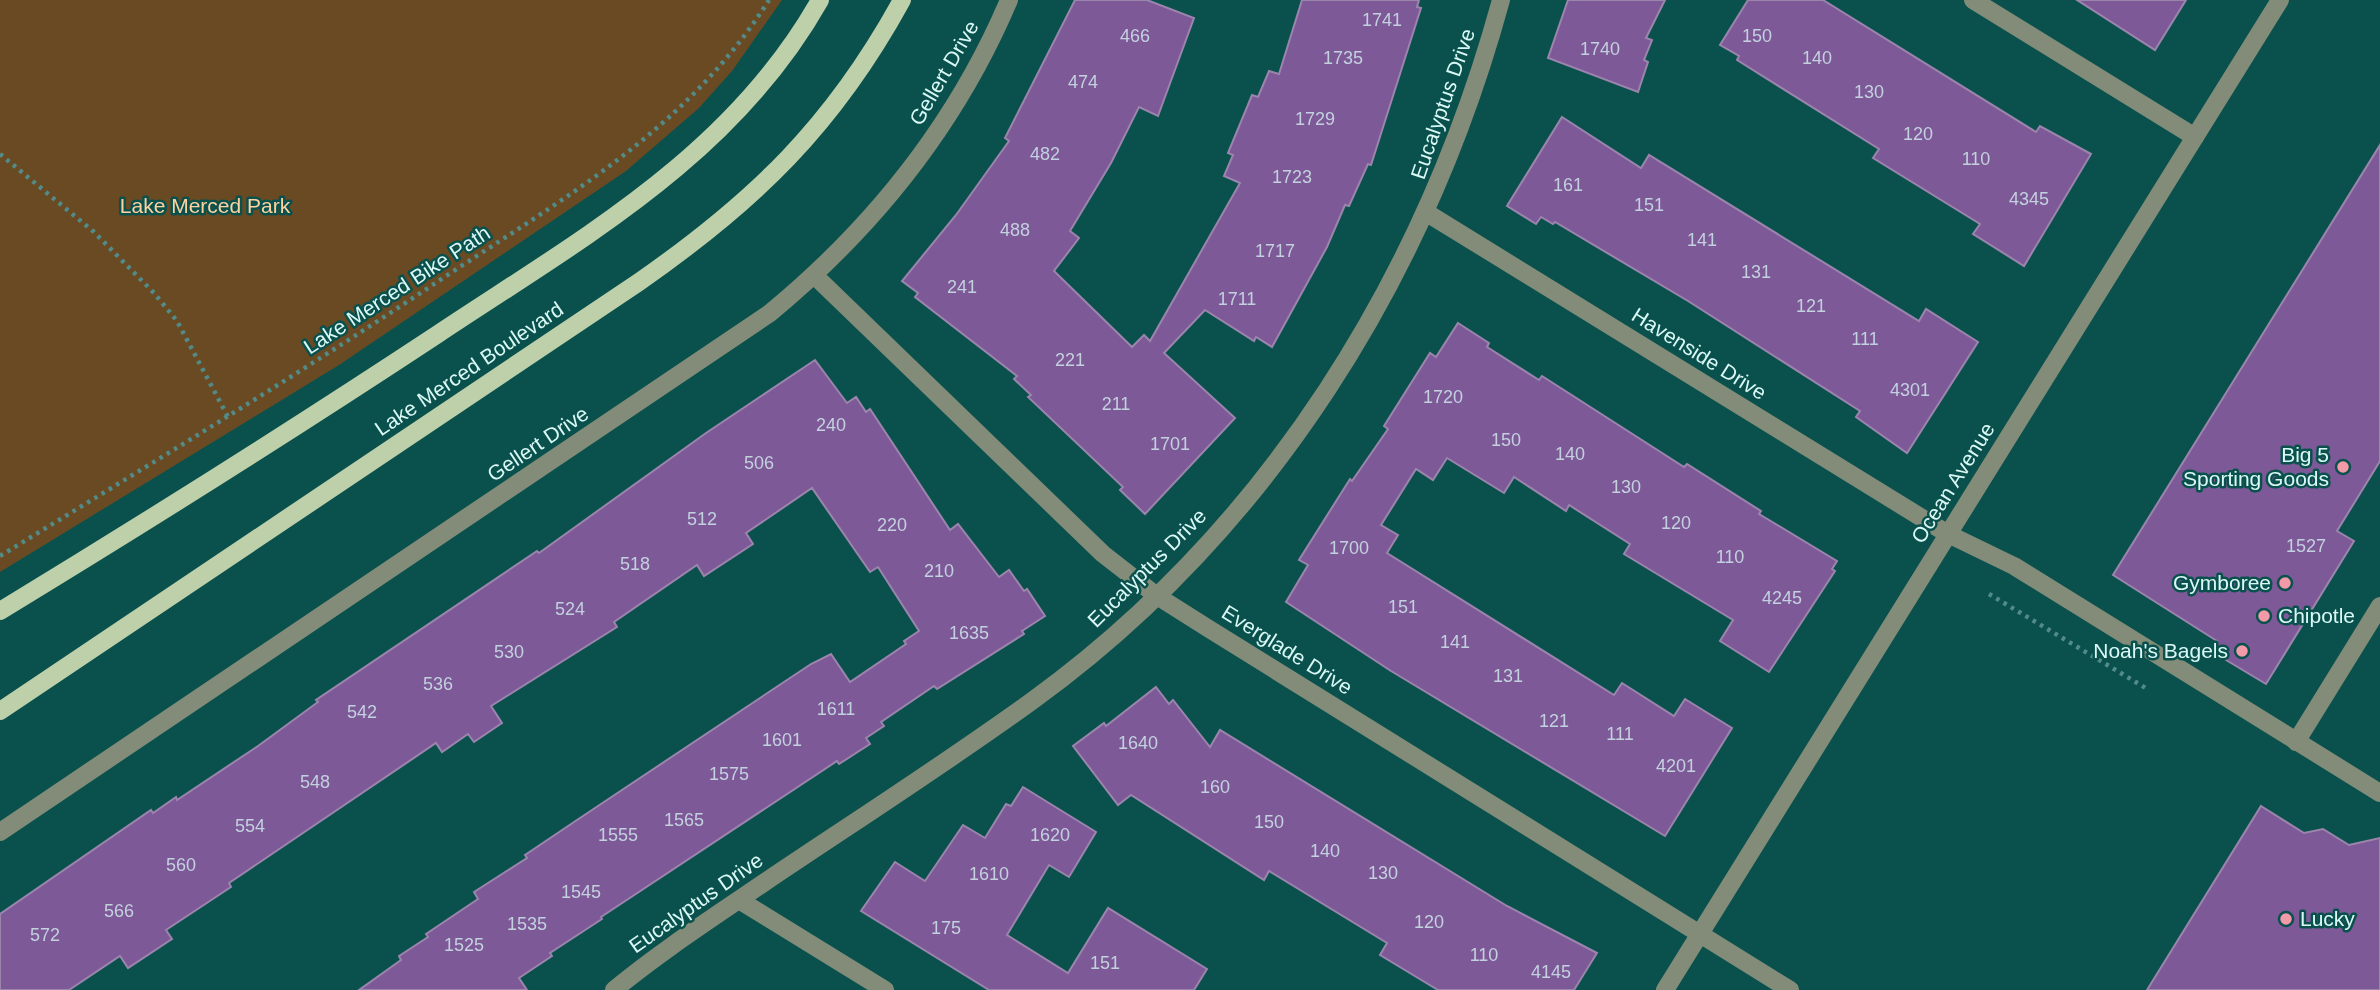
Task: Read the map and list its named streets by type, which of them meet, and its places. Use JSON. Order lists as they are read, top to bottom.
{
  "streets": {
    "main road": ["Lake Merced Boulevard"],
    "street": [
      "Gellert Drive",
      "Eucalyptus Drive",
      "Havenside Drive",
      "Ocean Avenue",
      "Everglade Drive"
    ],
    "path": ["Lake Merced Bike Path"]
  },
  "crossings": [
    ["Gellert Drive", "Everglade Drive"],
    ["Eucalyptus Drive", "Havenside Drive"],
    ["Eucalyptus Drive", "Everglade Drive"],
    ["Havenside Drive", "Ocean Avenue"],
    ["Ocean Avenue", "Everglade Drive"]
  ],
  "parks": ["Lake Merced Park"],
  "places": [
    "Big 5 Sporting Goods",
    "Gymboree",
    "Chipotle",
    "Noah's Bagels",
    "Lucky"
  ],
  "house_numbers": [
    "1741",
    "466",
    "150",
    "1740",
    "1735",
    "140",
    "474",
    "130",
    "1729",
    "120",
    "482",
    "110",
    "1723",
    "161",
    "4345",
    "151",
    "488",
    "141",
    "1717",
    "131",
    "241",
    "1711",
    "121",
    "111",
    "221",
    "4301",
    "1720",
    "211",
    "240",
    "150",
    "1701",
    "140",
    "506",
    "130",
    "512",
    "120",
    "220",
    "1527",
    "1700",
    "110",
    "518",
    "210",
    "4245",
    "151",
    "524",
    "1635",
    "141",
    "530",
    "131",
    "536",
    "1611",
    "542",
    "121",
    "111",
    "1601",
    "1640",
    "4201",
    "1575",
    "548",
    "160",
    "1565",
    "150",
    "554",
    "1555",
    "1620",
    "140",
    "560",
    "130",
    "1610",
    "1545",
    "566",
    "120",
    "1535",
    "175",
    "572",
    "1525",
    "110",
    "151",
    "4145"
  ]
}
